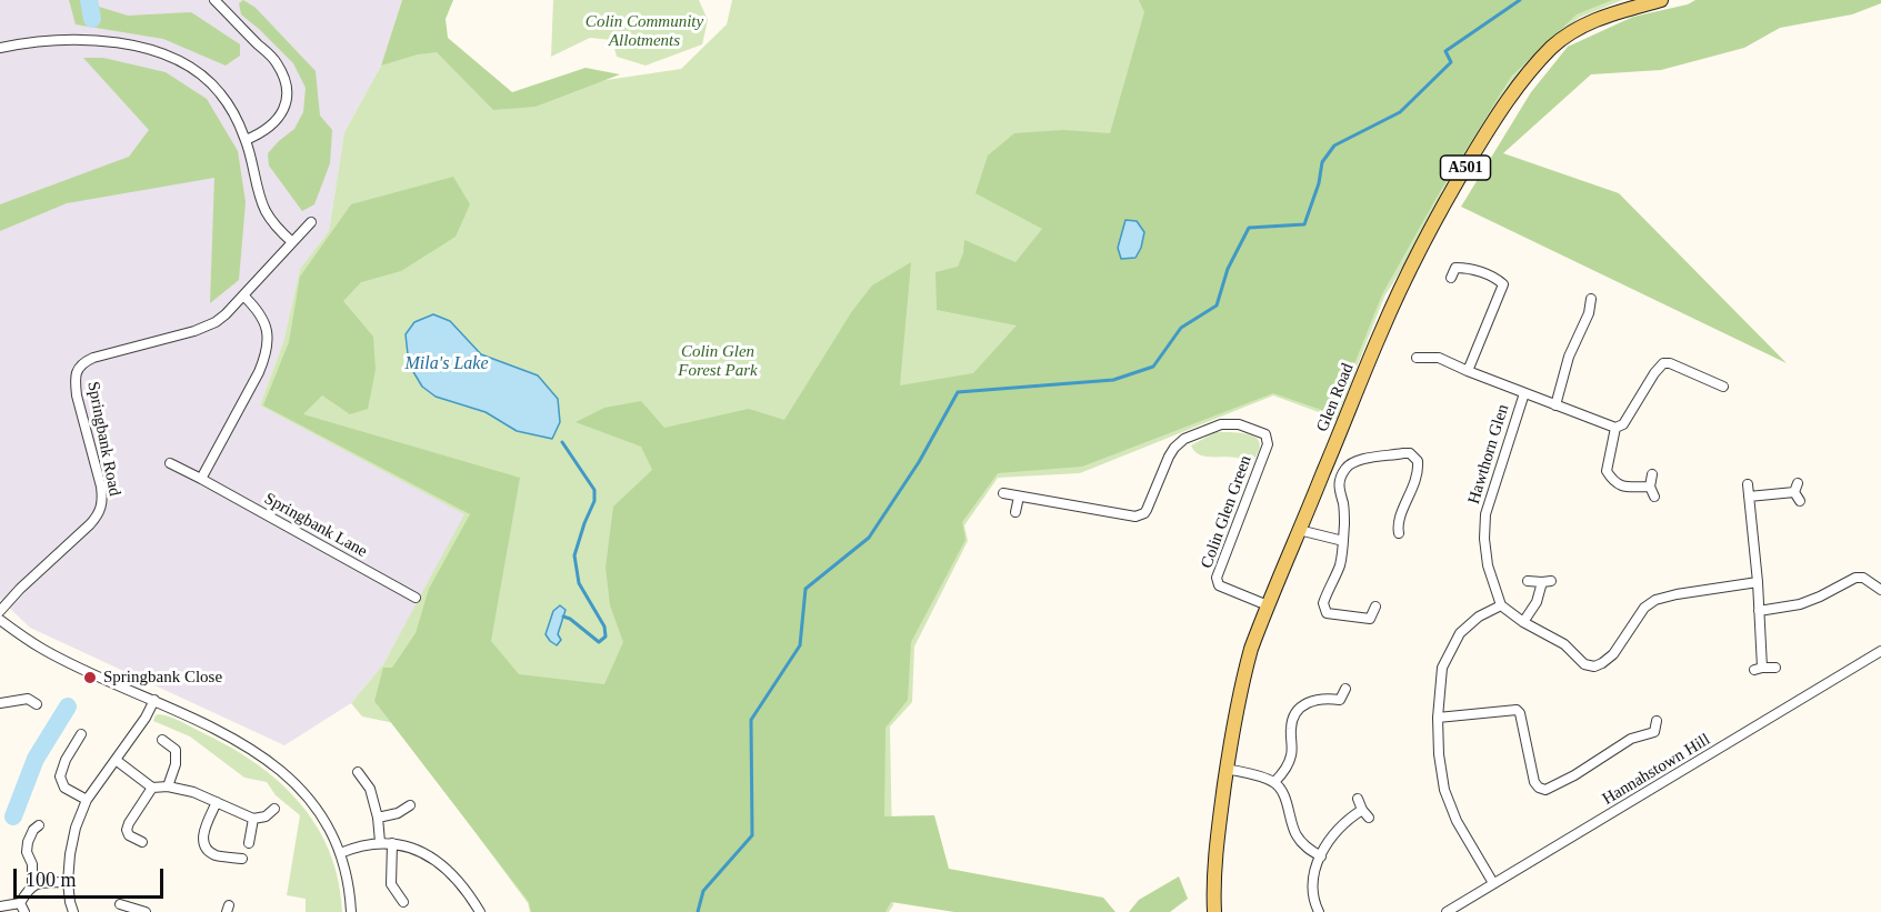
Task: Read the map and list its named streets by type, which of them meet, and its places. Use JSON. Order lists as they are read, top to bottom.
{
  "streets": {
    "main road": ["A501", "Glen Road"],
    "street": [
      "Springbank Road",
      "Hawthorn Glen",
      "Colin Glen Green",
      "Springbank Lane",
      "Hannahstown Hill"
    ]
  },
  "crossings": [
    ["Glen Road", "Colin Glen Green"]
  ],
  "water": ["Mila's Lake"],
  "parks": ["Colin Community Allotments", "Colin Glen Forest Park"],
  "places": ["Springbank Close"],
  "scale_bar": "100 m"
}
